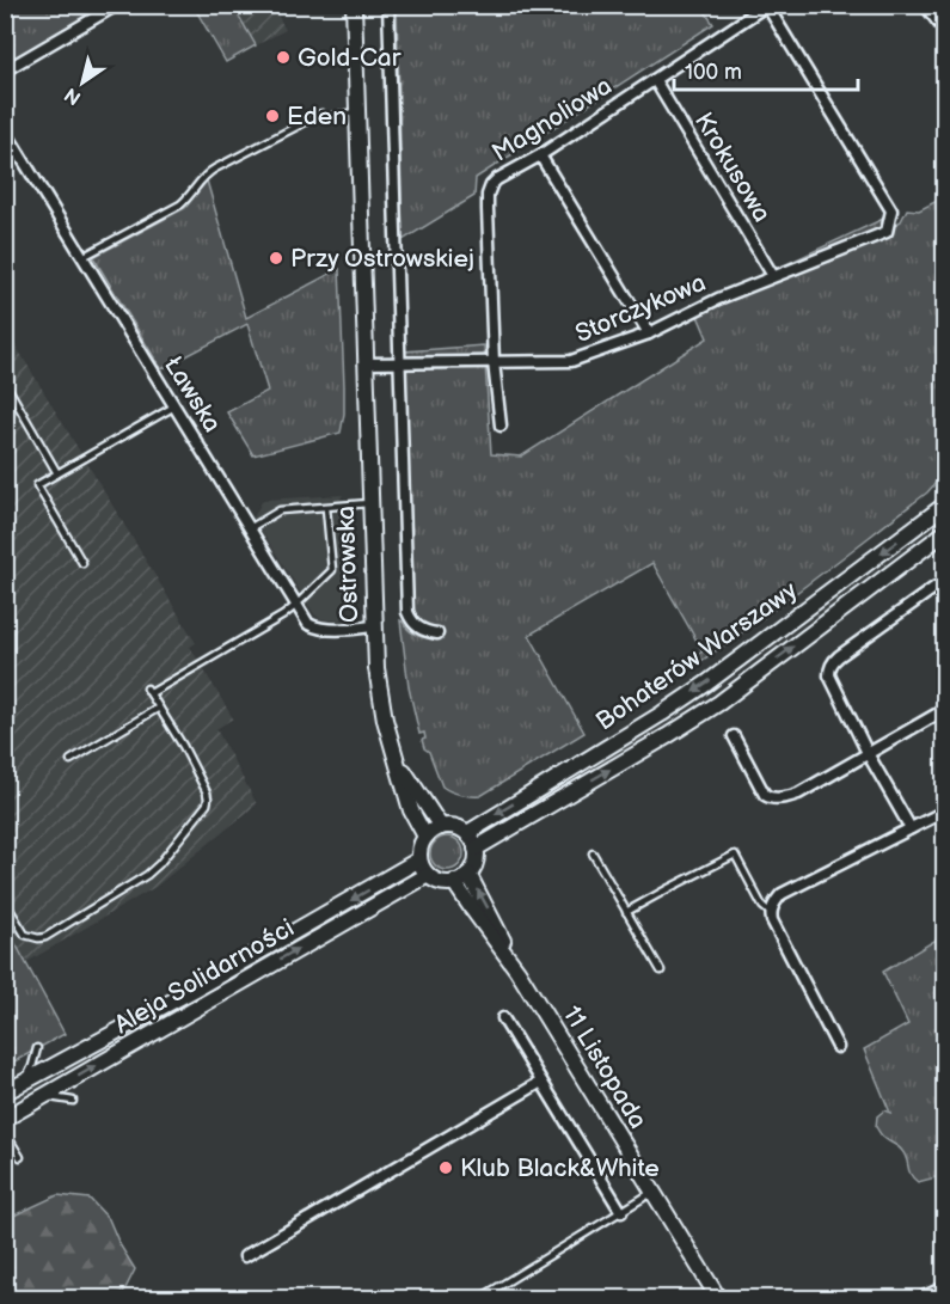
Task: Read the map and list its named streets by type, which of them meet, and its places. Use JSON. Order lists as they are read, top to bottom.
{
  "streets": {
    "main road": [
      "Ostrowska",
      "Bohaterów Warszawy",
      "Aleja Solidarności",
      "11 Listopada"
    ],
    "street": [
      "Magnoliowa",
      "Krokusowa",
      "Storczykowa",
      "Ławska"
    ]
  },
  "crossings": [
    ["Magnoliowa", "Krokusowa"],
    ["Magnoliowa", "Storczykowa"],
    ["Krokusowa", "Storczykowa"],
    ["Ławska", "Ostrowska"],
    ["Ostrowska", "Bohaterów Warszawy"],
    ["Ostrowska", "Aleja Solidarności"],
    ["Ostrowska", "11 Listopada"],
    ["Bohaterów Warszawy", "Aleja Solidarności"],
    ["Bohaterów Warszawy", "11 Listopada"],
    ["Aleja Solidarności", "11 Listopada"]
  ],
  "places": [
    "Gold-Car",
    "Eden",
    "Przy Ostrowskiej",
    "Klub Black&White"
  ],
  "scale_bar": "100 m",
  "north": "bottom left"
}
